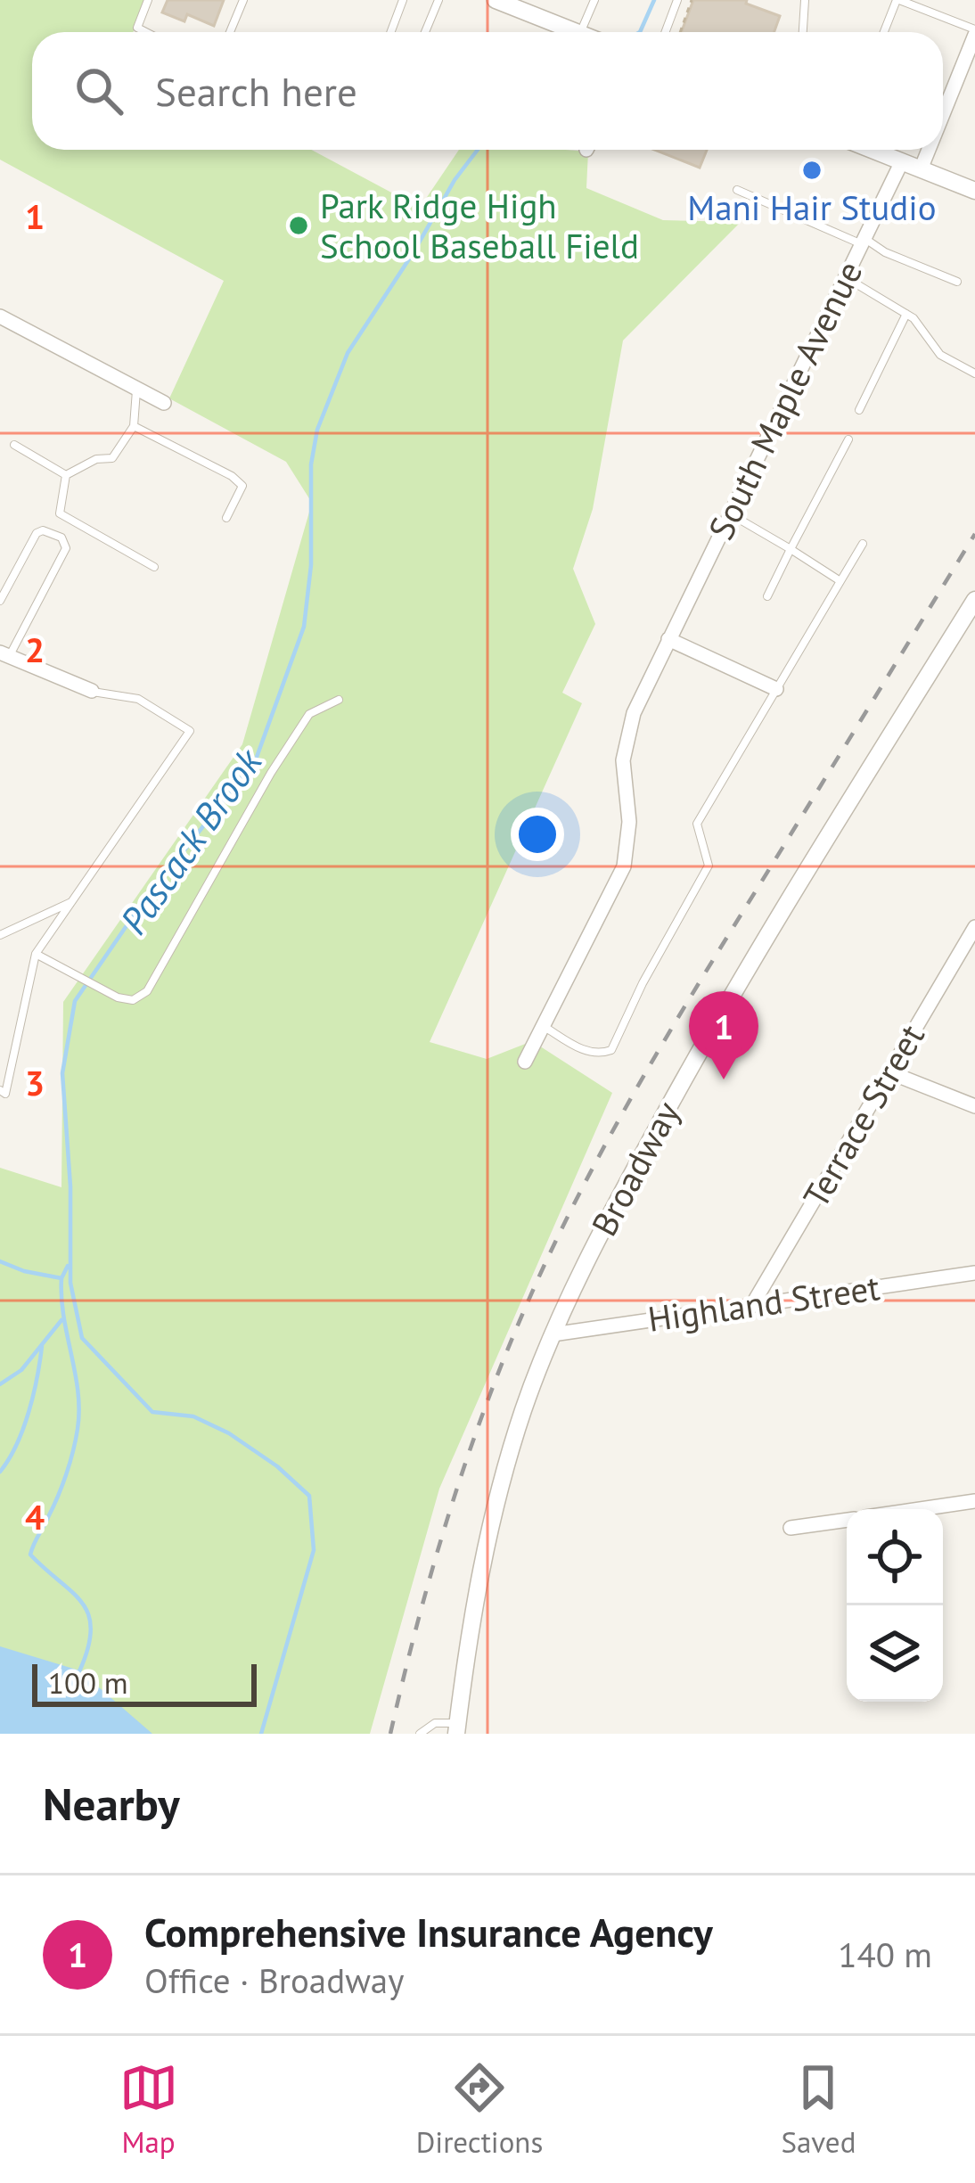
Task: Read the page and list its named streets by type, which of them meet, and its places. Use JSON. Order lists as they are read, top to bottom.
{
  "streets": {
    "street": [
      "South Maple Avenue",
      "Terrace Street",
      "Broadway",
      "Highland Street"
    ]
  },
  "crossings": [
    ["Terrace Street", "Highland Street"],
    ["Broadway", "Highland Street"]
  ],
  "water": ["Pascack Brook"],
  "places": ["Mani Hair Studio", "Park Ridge High School Baseball Field"],
  "scale_bar": "100 m",
  "page": {
    "search": "Search here",
    "pins": "1",
    "scale": "100 m",
    "heading": "Nearby",
    "list": [
      {
        "mark": "1",
        "name": "Comprehensive Insurance Agency",
        "note": "Office · Broadway",
        "value": "140 m"
      }
    ],
    "nav": ["Map", "Directions", "Saved"]
  },
  "grid": {
    "rows": [
      "1",
      "2",
      "3",
      "4"
    ]
  }
}
